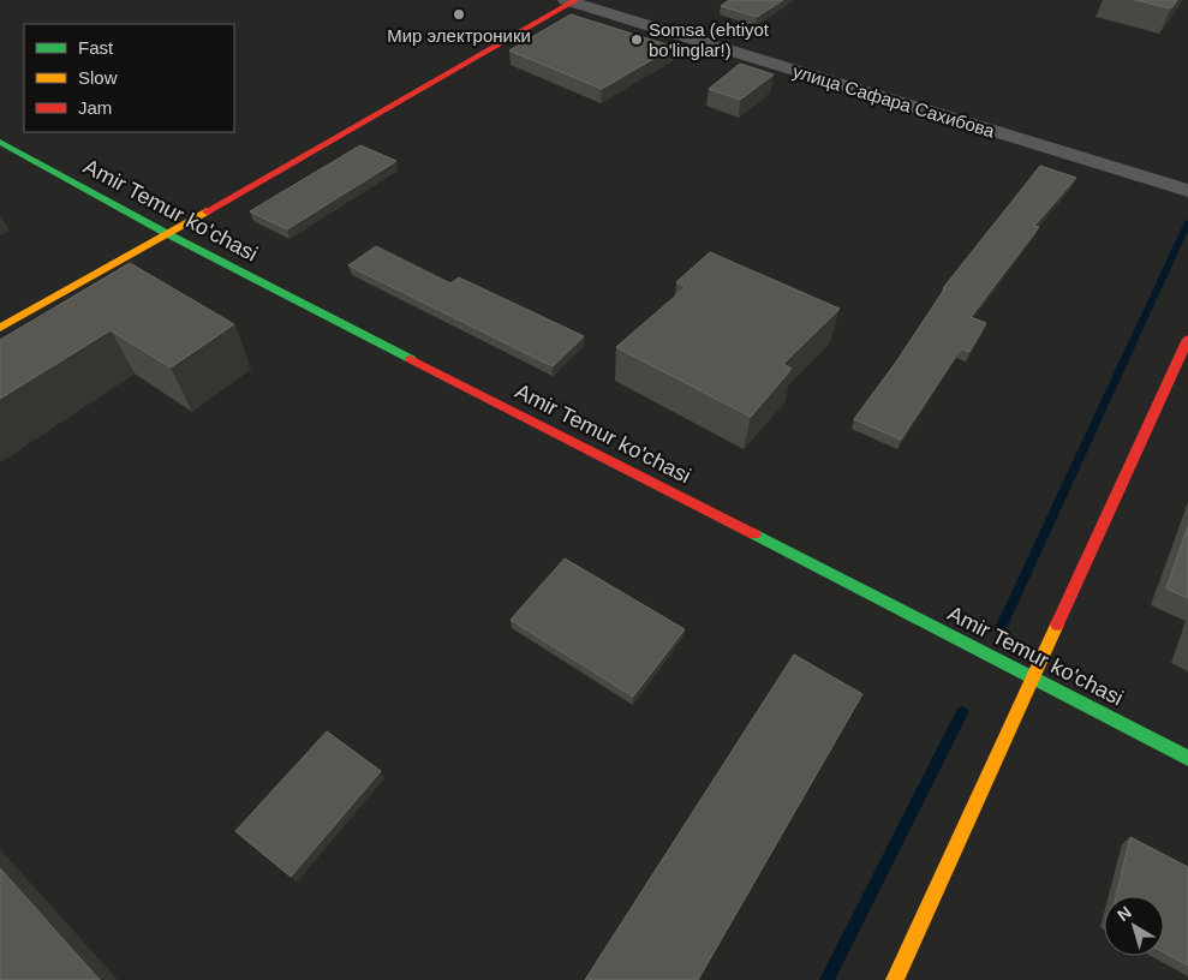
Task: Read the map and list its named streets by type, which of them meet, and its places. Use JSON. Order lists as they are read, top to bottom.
{
  "streets": {
    "street": ["улица Сафара Сахибова", "Amir Temur ko'chasi"]
  },
  "places": ["Мир электроники", "Somsa (ehtiyot bo'linglar!)"],
  "legend": ["Fast", "Slow", "Jam"],
  "north": "top left"
}
